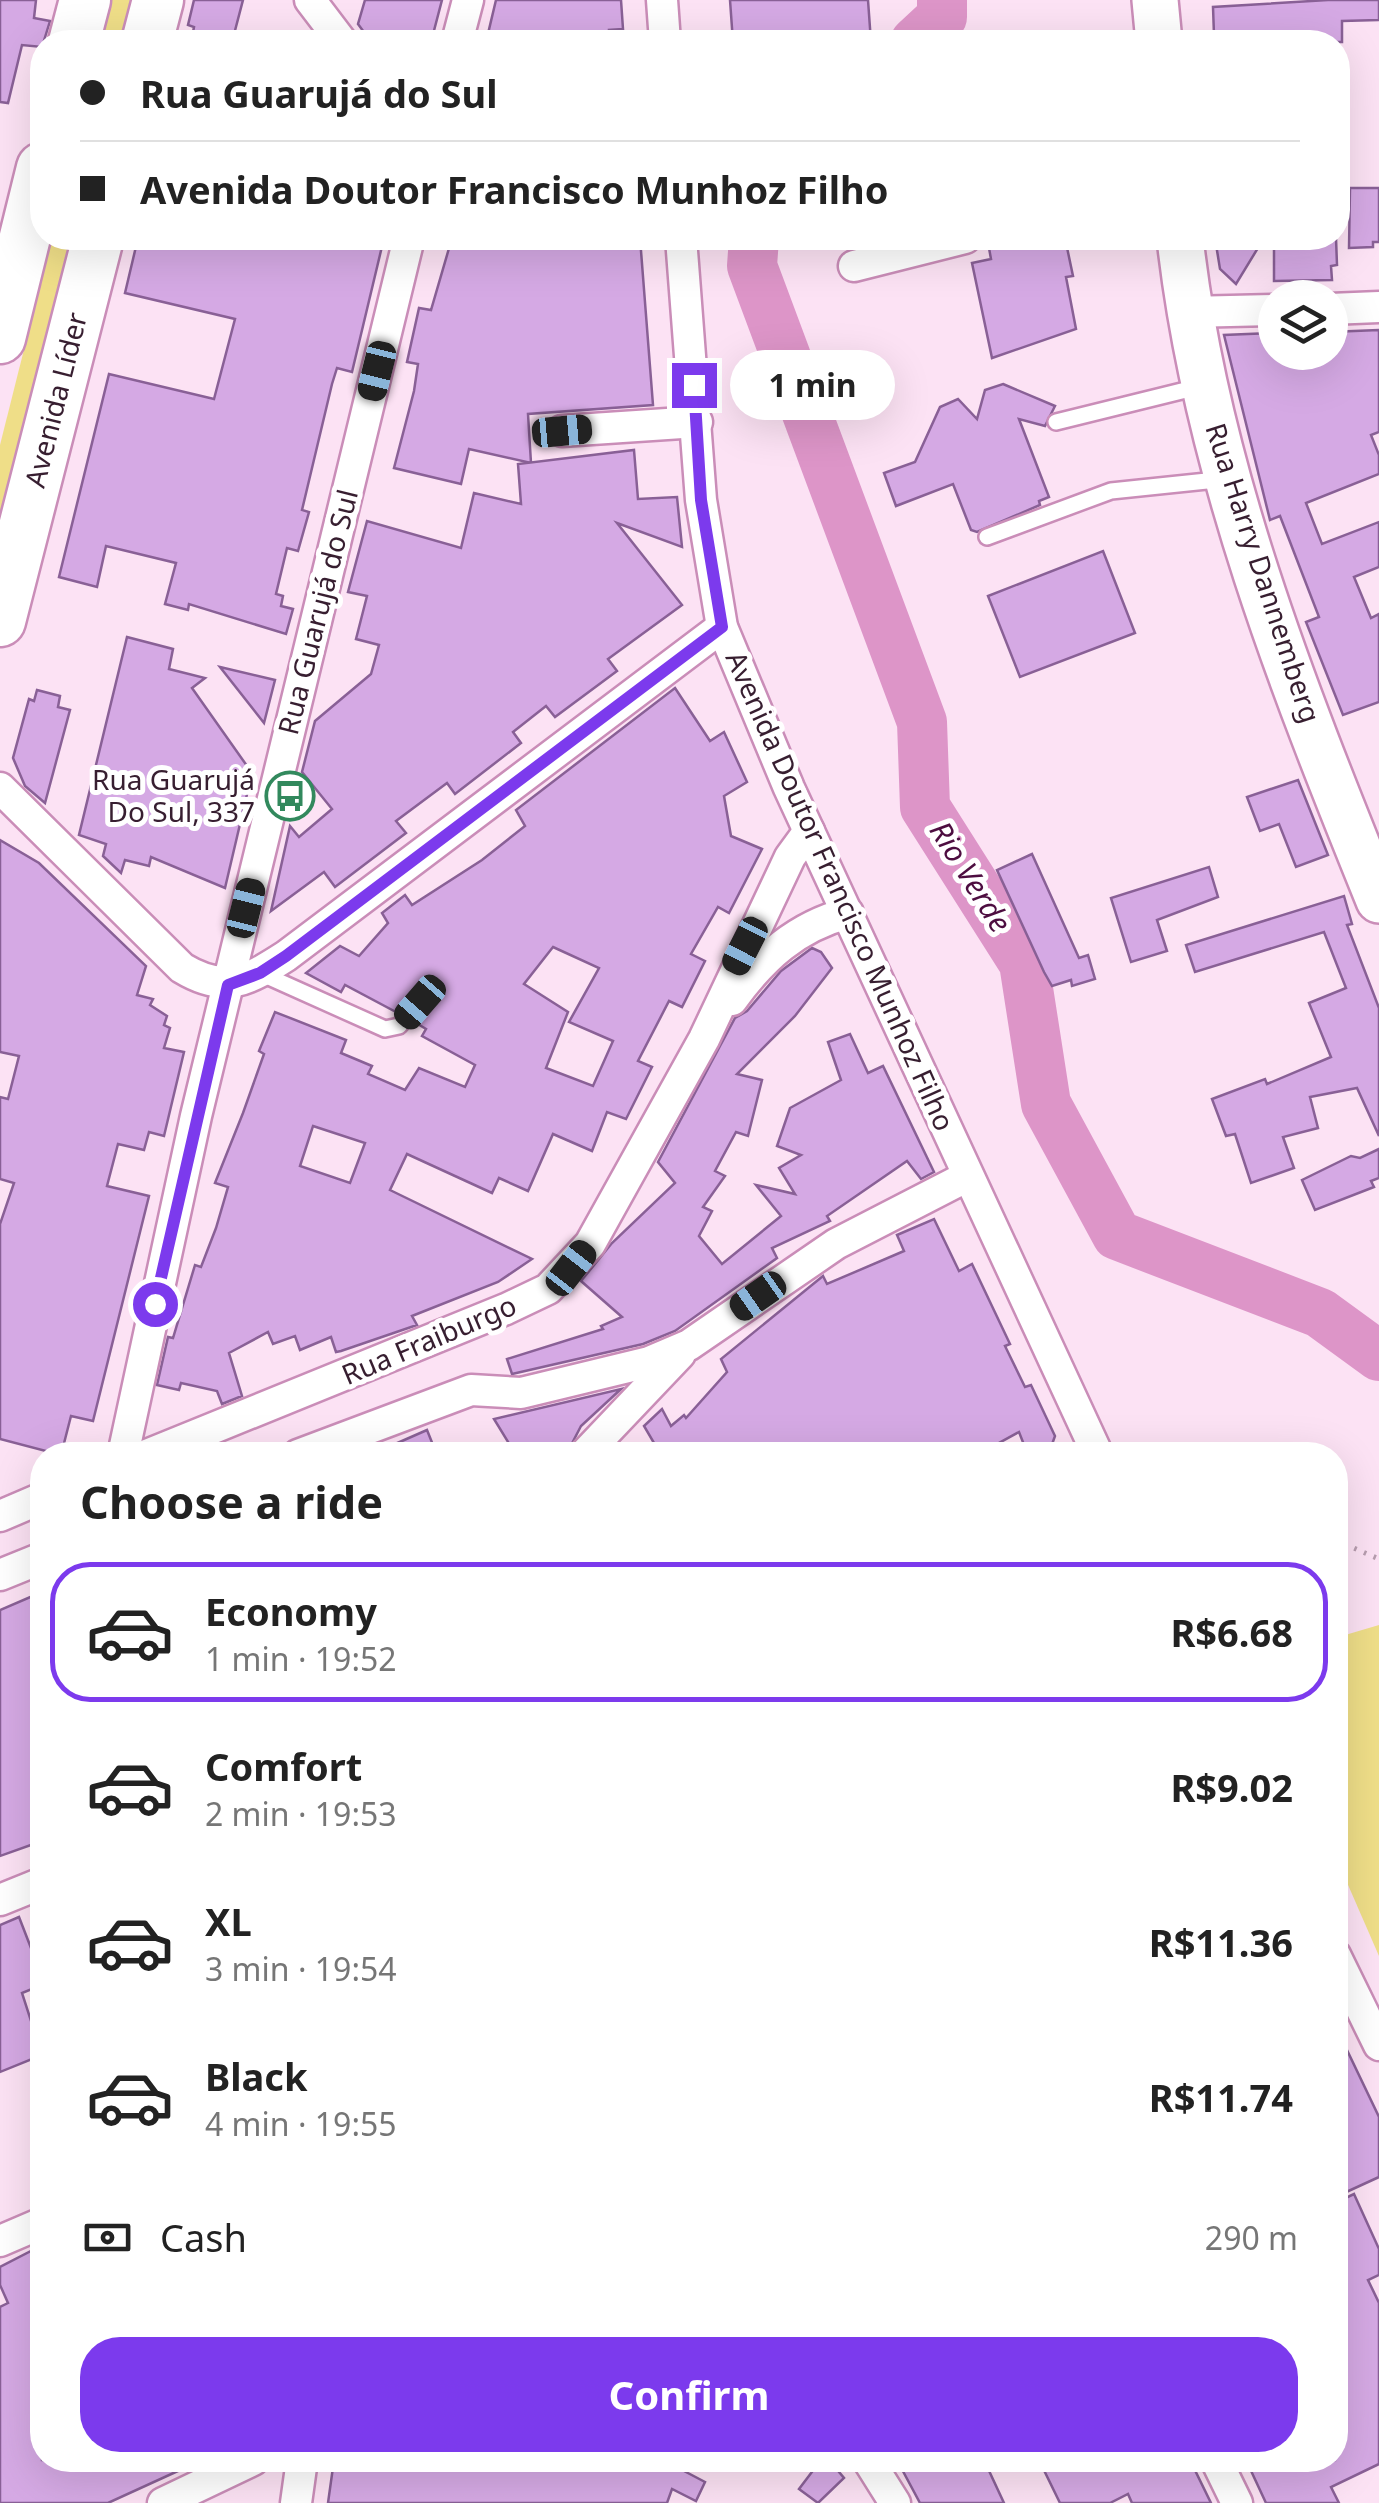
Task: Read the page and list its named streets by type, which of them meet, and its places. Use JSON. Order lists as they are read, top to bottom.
{
  "streets": {
    "main road": ["Avenida Líder", "Rua Harry Dannemberg"],
    "street": ["Rua Guarujá do Sul", "Avenida Doutor Francisco Munhoz Filho", "Rua Fraiburgo"]
  },
  "crossings": [
    ["Avenida Doutor Francisco Munhoz Filho", "Rua Fraiburgo"]
  ],
  "water": ["Rio Verde"],
  "places": {
    "bus stop": ["Rua Guarujá Do Sul, 337"]
  },
  "page": {
    "banner": ["Rua Guarujá do Sul", "Avenida Doutor Francisco Munhoz Filho"],
    "bubble": "1 min",
    "heading": "Choose a ride",
    "list": [
      {
        "name": "Economy",
        "note": "1 min · 19:52",
        "value": "R$6.68"
      },
      {
        "name": "Comfort",
        "note": "2 min · 19:53",
        "value": "R$9.02"
      },
      {
        "name": "XL",
        "note": "3 min · 19:54",
        "value": "R$11.36"
      },
      {
        "name": "Black",
        "note": "4 min · 19:55",
        "value": "R$11.74"
      }
    ],
    "pay": ["Cash", "290 m"],
    "buttons": "Confirm"
  }
}
